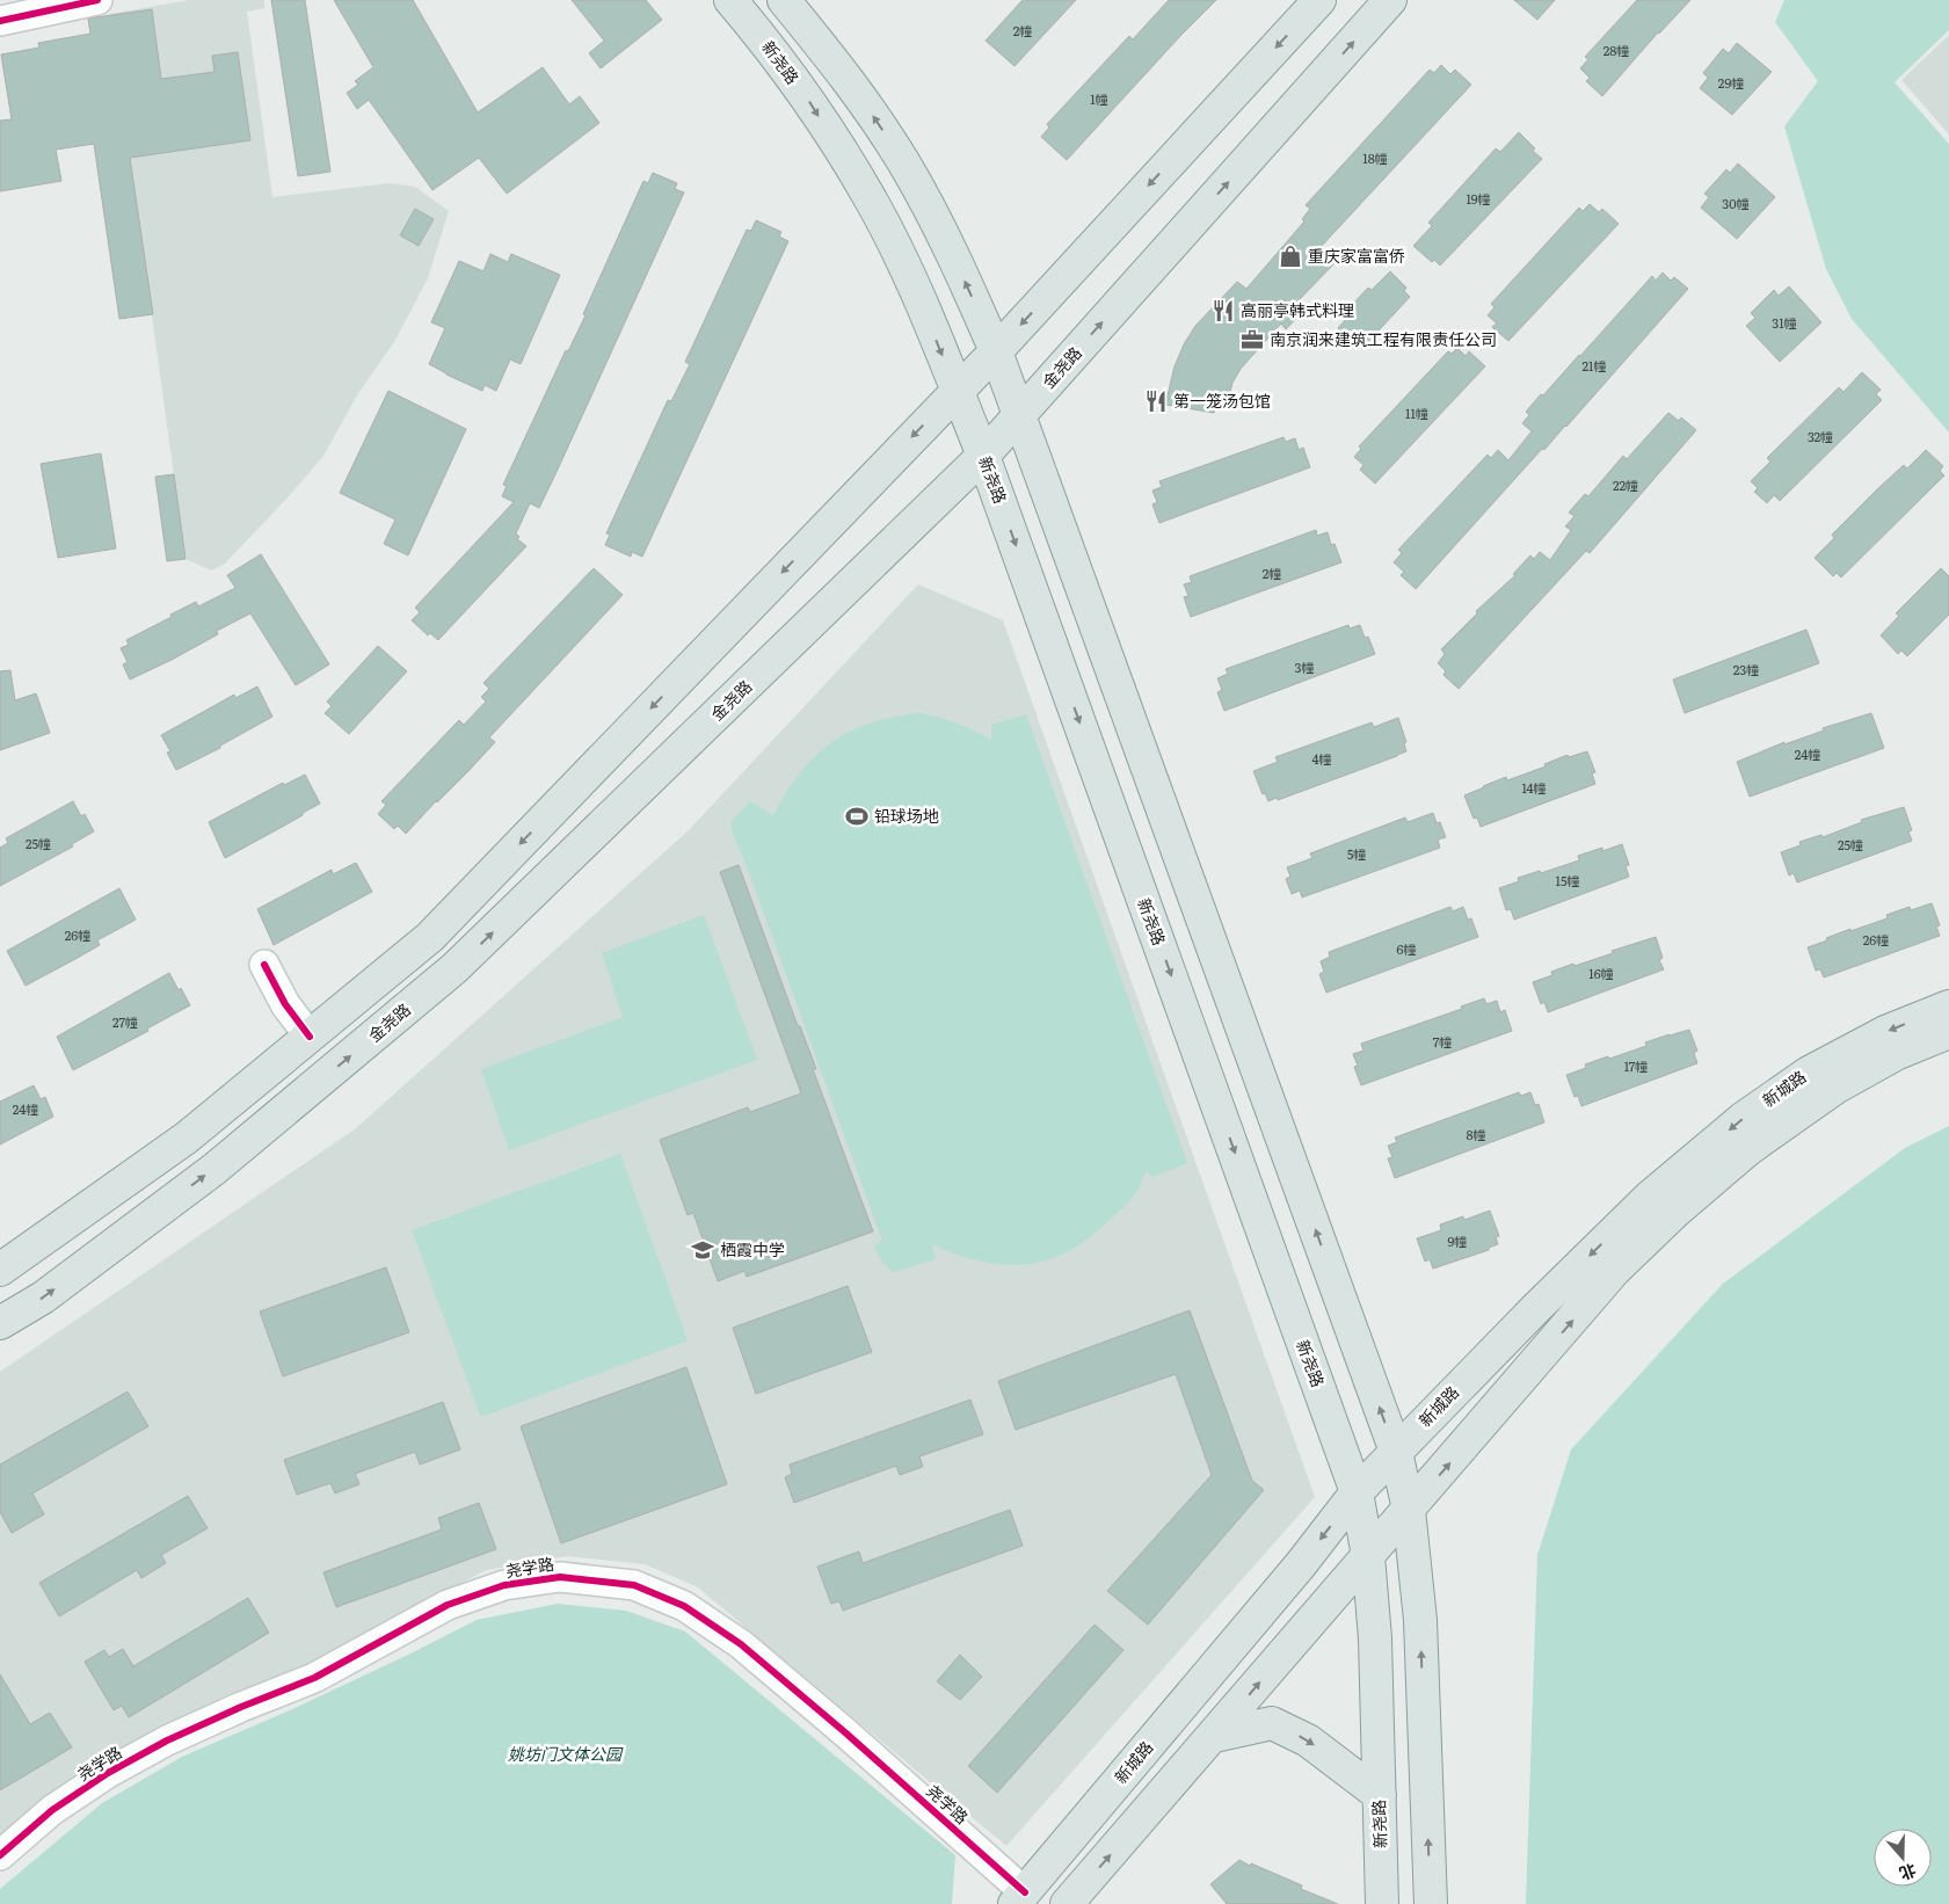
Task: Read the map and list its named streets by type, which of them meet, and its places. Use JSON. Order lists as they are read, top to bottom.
{
  "streets": {
    "main road": ["新尧路", "金尧路", "新城路"],
    "street": ["尧学路"]
  },
  "crossings": [
    ["新尧路", "金尧路"],
    ["新尧路", "新城路"],
    ["新城路", "尧学路"]
  ],
  "parks": ["姚坊门文体公园"],
  "places": {
    "shop": ["重庆家富富侨"],
    "restaurant": ["高丽亭韩式料理", "第一笼汤包馆"],
    "office": ["南京润来建筑工程有限责任公司"],
    "sports": ["铅球场地"],
    "school or university": ["栖霞中学"]
  },
  "house_numbers": [
    "2幢",
    "28幢",
    "29幢",
    "1幢",
    "18幢",
    "19幢",
    "30幢",
    "31幢",
    "21幢",
    "11幢",
    "32幢",
    "22幢",
    "2幢",
    "3幢",
    "23幢",
    "24幢",
    "4幢",
    "14幢",
    "25幢",
    "25幢",
    "5幢",
    "15幢",
    "26幢",
    "26幢",
    "6幢",
    "16幢",
    "27幢",
    "7幢",
    "17幢",
    "24幢",
    "8幢",
    "9幢"
  ],
  "north": "bottom"
}
